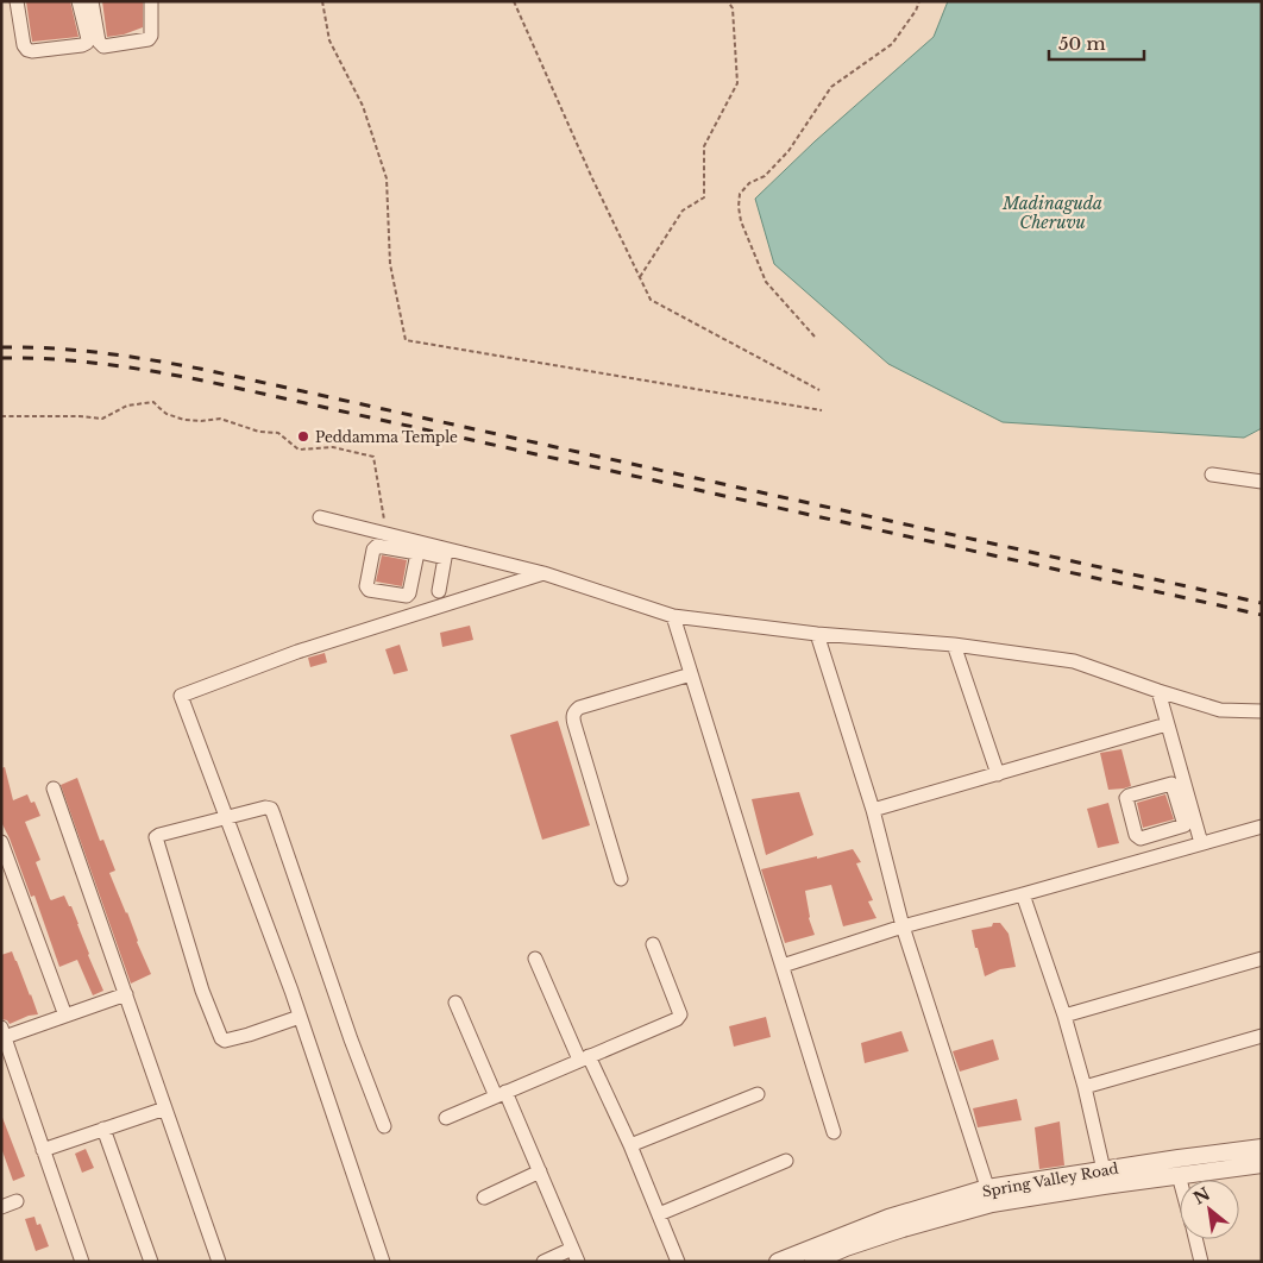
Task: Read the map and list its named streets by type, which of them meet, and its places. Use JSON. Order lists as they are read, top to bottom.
{
  "streets": {
    "street": ["Spring Valley Road"]
  },
  "water": ["Madinaguda Cheruvu"],
  "places": ["Peddamma Temple"],
  "scale_bar": "50 m",
  "north": "top left"
}
